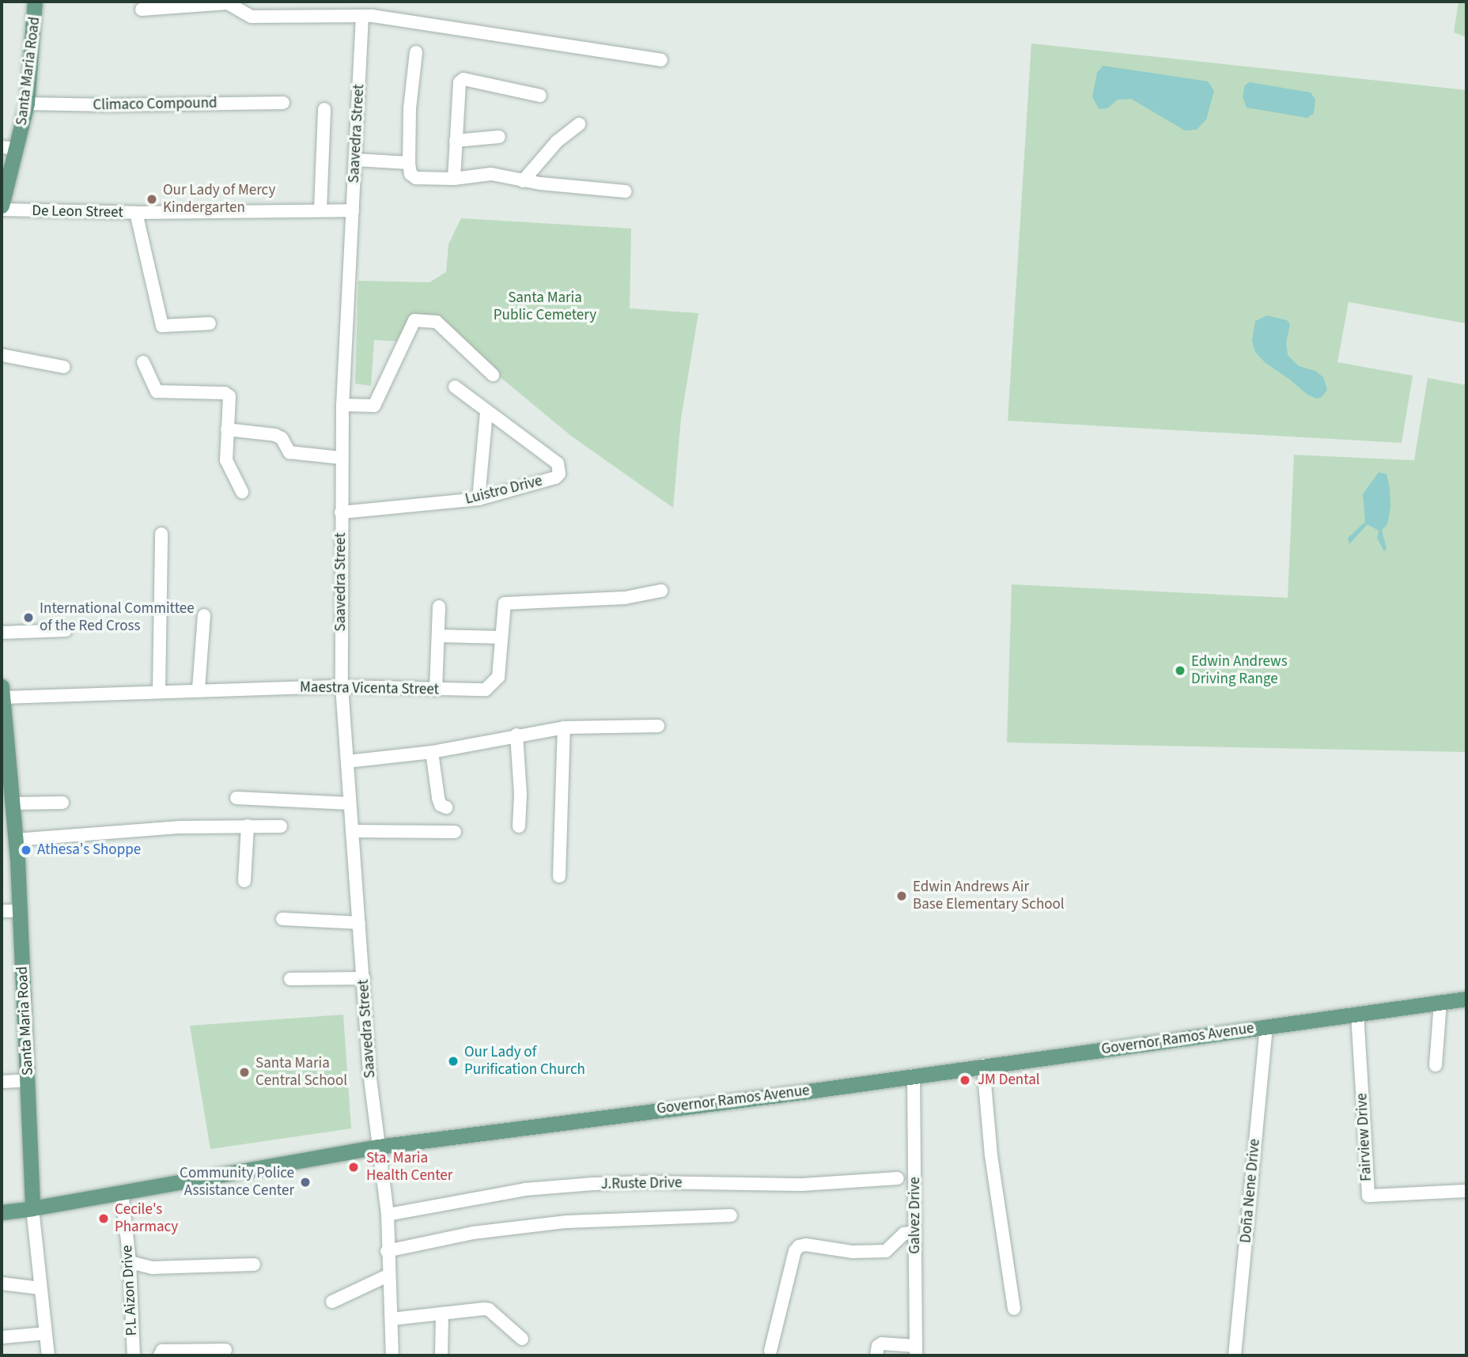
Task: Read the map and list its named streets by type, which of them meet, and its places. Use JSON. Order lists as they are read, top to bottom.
{
  "streets": {
    "main road": ["Santa Maria Road", "Governor Ramos Avenue"],
    "street": [
      "Climaco Compound",
      "Saavedra Street",
      "De Leon Street",
      "Luistro Drive",
      "Maestra Vicenta Street",
      "Fairview Drive",
      "J.Ruste Drive",
      "Doña Nene Drive",
      "Galvez Drive",
      "P.L Aizon Drive"
    ]
  },
  "crossings": [
    ["Santa Maria Road", "Climaco Compound"],
    ["Santa Maria Road", "Maestra Vicenta Street"],
    ["Santa Maria Road", "Governor Ramos Avenue"],
    ["Saavedra Street", "De Leon Street"],
    ["Saavedra Street", "Luistro Drive"],
    ["Saavedra Street", "Maestra Vicenta Street"],
    ["Saavedra Street", "Governor Ramos Avenue"],
    ["Saavedra Street", "J.Ruste Drive"],
    ["Governor Ramos Avenue", "Fairview Drive"],
    ["Governor Ramos Avenue", "Doña Nene Drive"],
    ["Governor Ramos Avenue", "Galvez Drive"],
    ["Governor Ramos Avenue", "P.L Aizon Drive"]
  ],
  "parks": ["Santa Maria Public Cemetery"],
  "places": [
    "Our Lady of Mercy Kindergarten",
    "International Committee of the Red Cross",
    "Edwin Andrews Driving Range",
    "Athesa's Shoppe",
    "Edwin Andrews Air Base Elementary School",
    "Our Lady of Purification Church",
    "Santa Maria Central School",
    "JM Dental",
    "Sta. Maria Health Center",
    "Community Police Assistance Center",
    "Cecile's Pharmacy"
  ]
}
